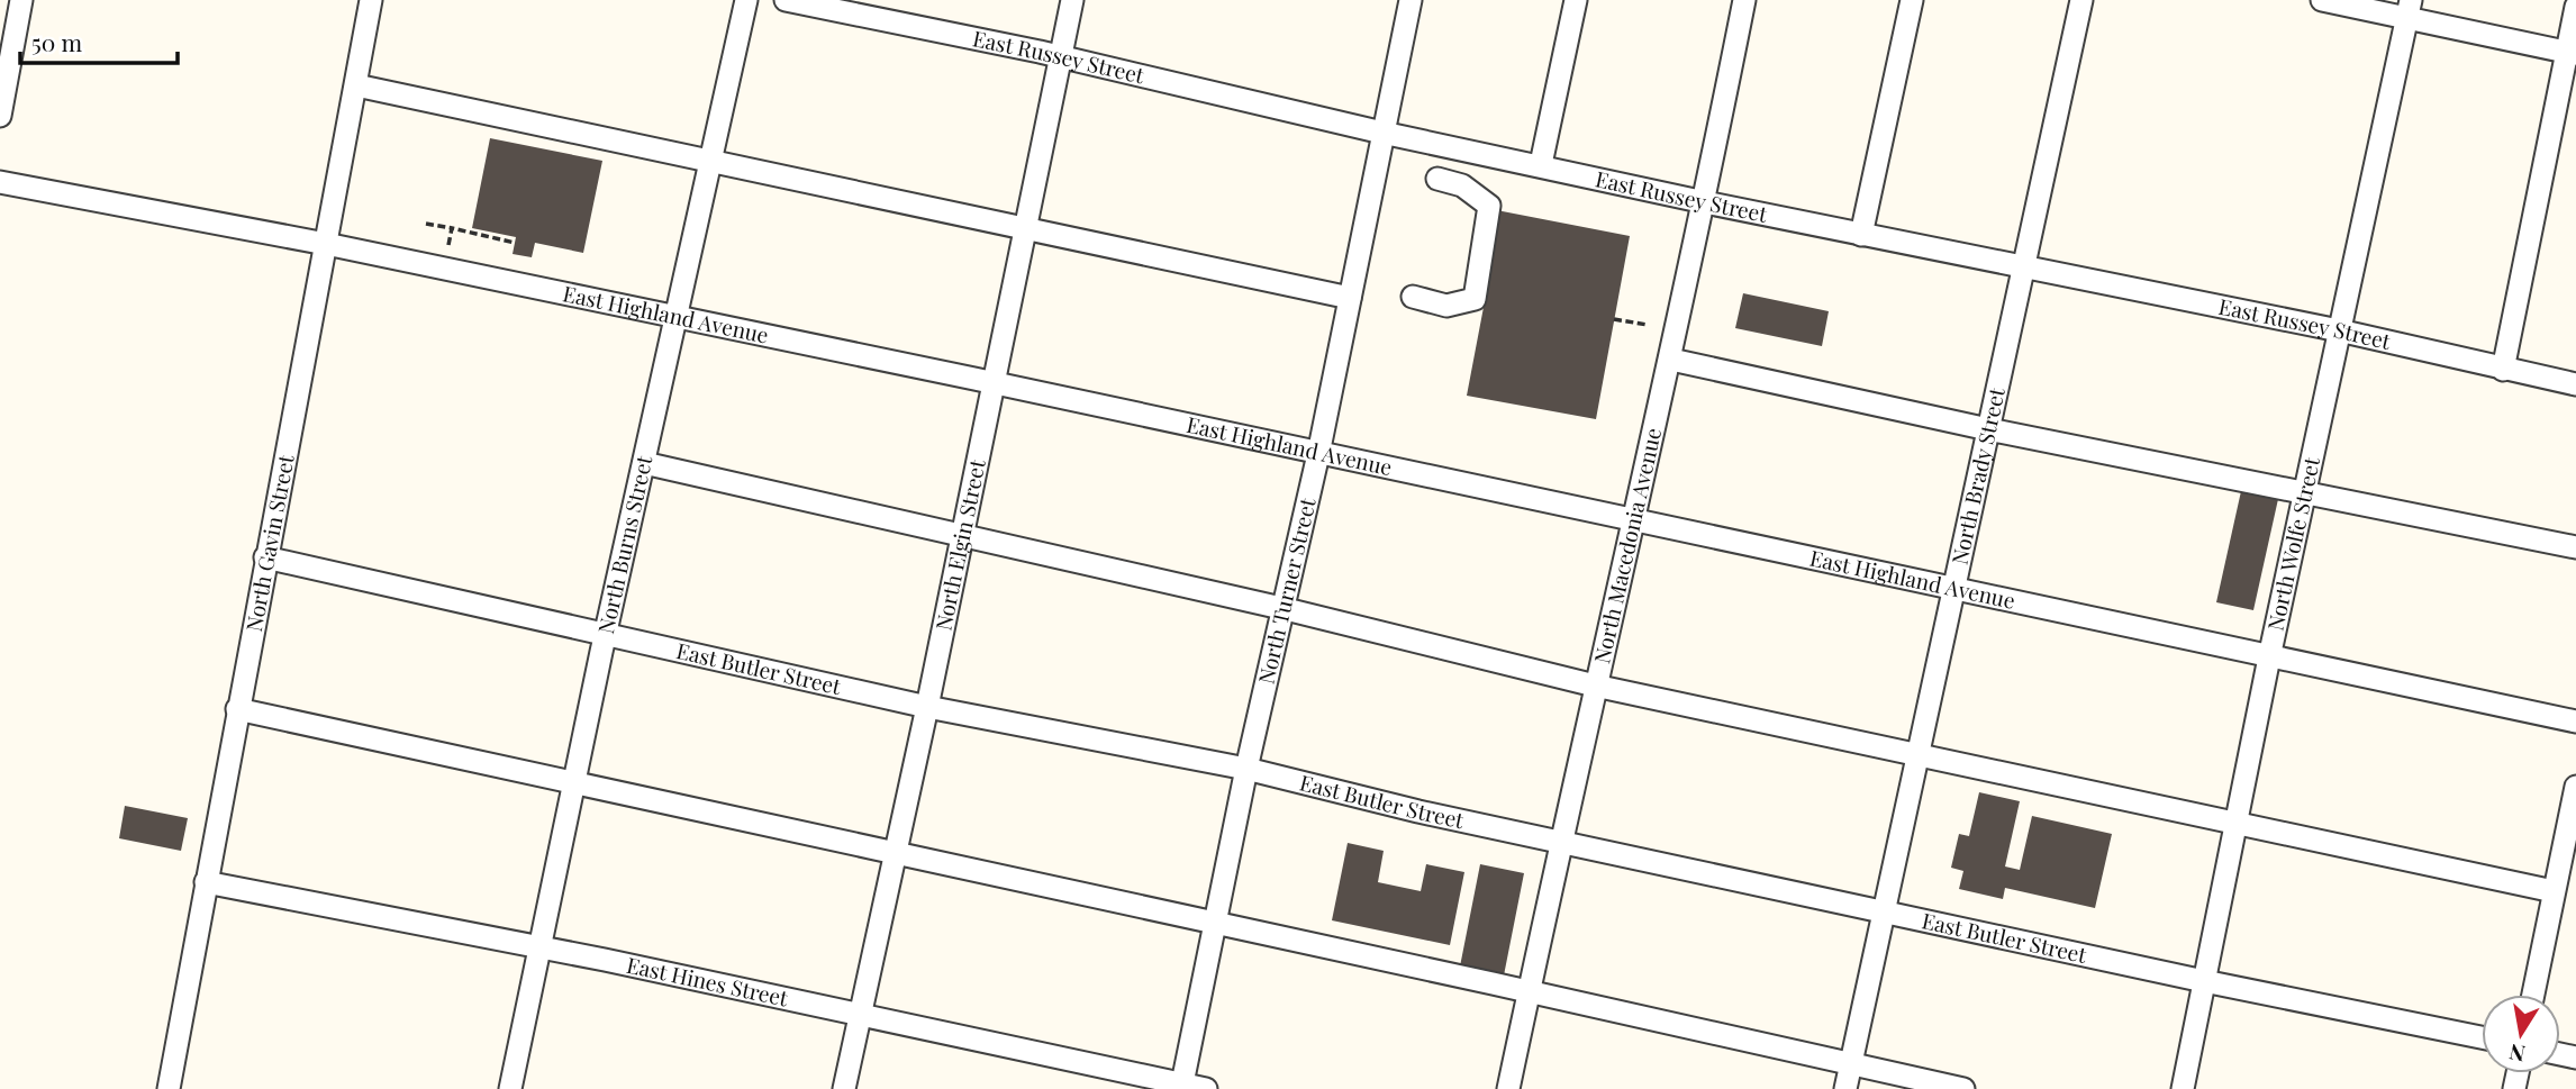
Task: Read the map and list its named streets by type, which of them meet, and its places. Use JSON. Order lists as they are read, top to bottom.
{
  "streets": {
    "street": [
      "East Russey Street",
      "East Highland Avenue",
      "North Brady Street",
      "North Gavin Street",
      "North Burns Street",
      "North Wolfe Street",
      "North Elgin Street",
      "North Macedonia Avenue",
      "North Turner Street",
      "East Butler Street",
      "East Hines Street"
    ]
  },
  "crossings": [
    ["East Russey Street", "North Brady Street"],
    ["East Russey Street", "North Wolfe Street"],
    ["East Russey Street", "North Elgin Street"],
    ["East Russey Street", "North Macedonia Avenue"],
    ["East Russey Street", "North Turner Street"],
    ["East Highland Avenue", "North Brady Street"],
    ["East Highland Avenue", "North Gavin Street"],
    ["East Highland Avenue", "North Burns Street"],
    ["East Highland Avenue", "North Wolfe Street"],
    ["East Highland Avenue", "North Elgin Street"],
    ["East Highland Avenue", "North Macedonia Avenue"],
    ["East Highland Avenue", "North Turner Street"],
    ["North Brady Street", "East Butler Street"],
    ["North Gavin Street", "East Butler Street"],
    ["North Gavin Street", "East Hines Street"],
    ["North Burns Street", "East Butler Street"],
    ["North Burns Street", "East Hines Street"],
    ["North Wolfe Street", "East Butler Street"],
    ["North Elgin Street", "East Butler Street"],
    ["North Elgin Street", "East Hines Street"],
    ["North Macedonia Avenue", "East Butler Street"],
    ["North Turner Street", "East Butler Street"],
    ["North Turner Street", "East Hines Street"]
  ],
  "scale_bar": "50 m",
  "north": "bottom"
}
